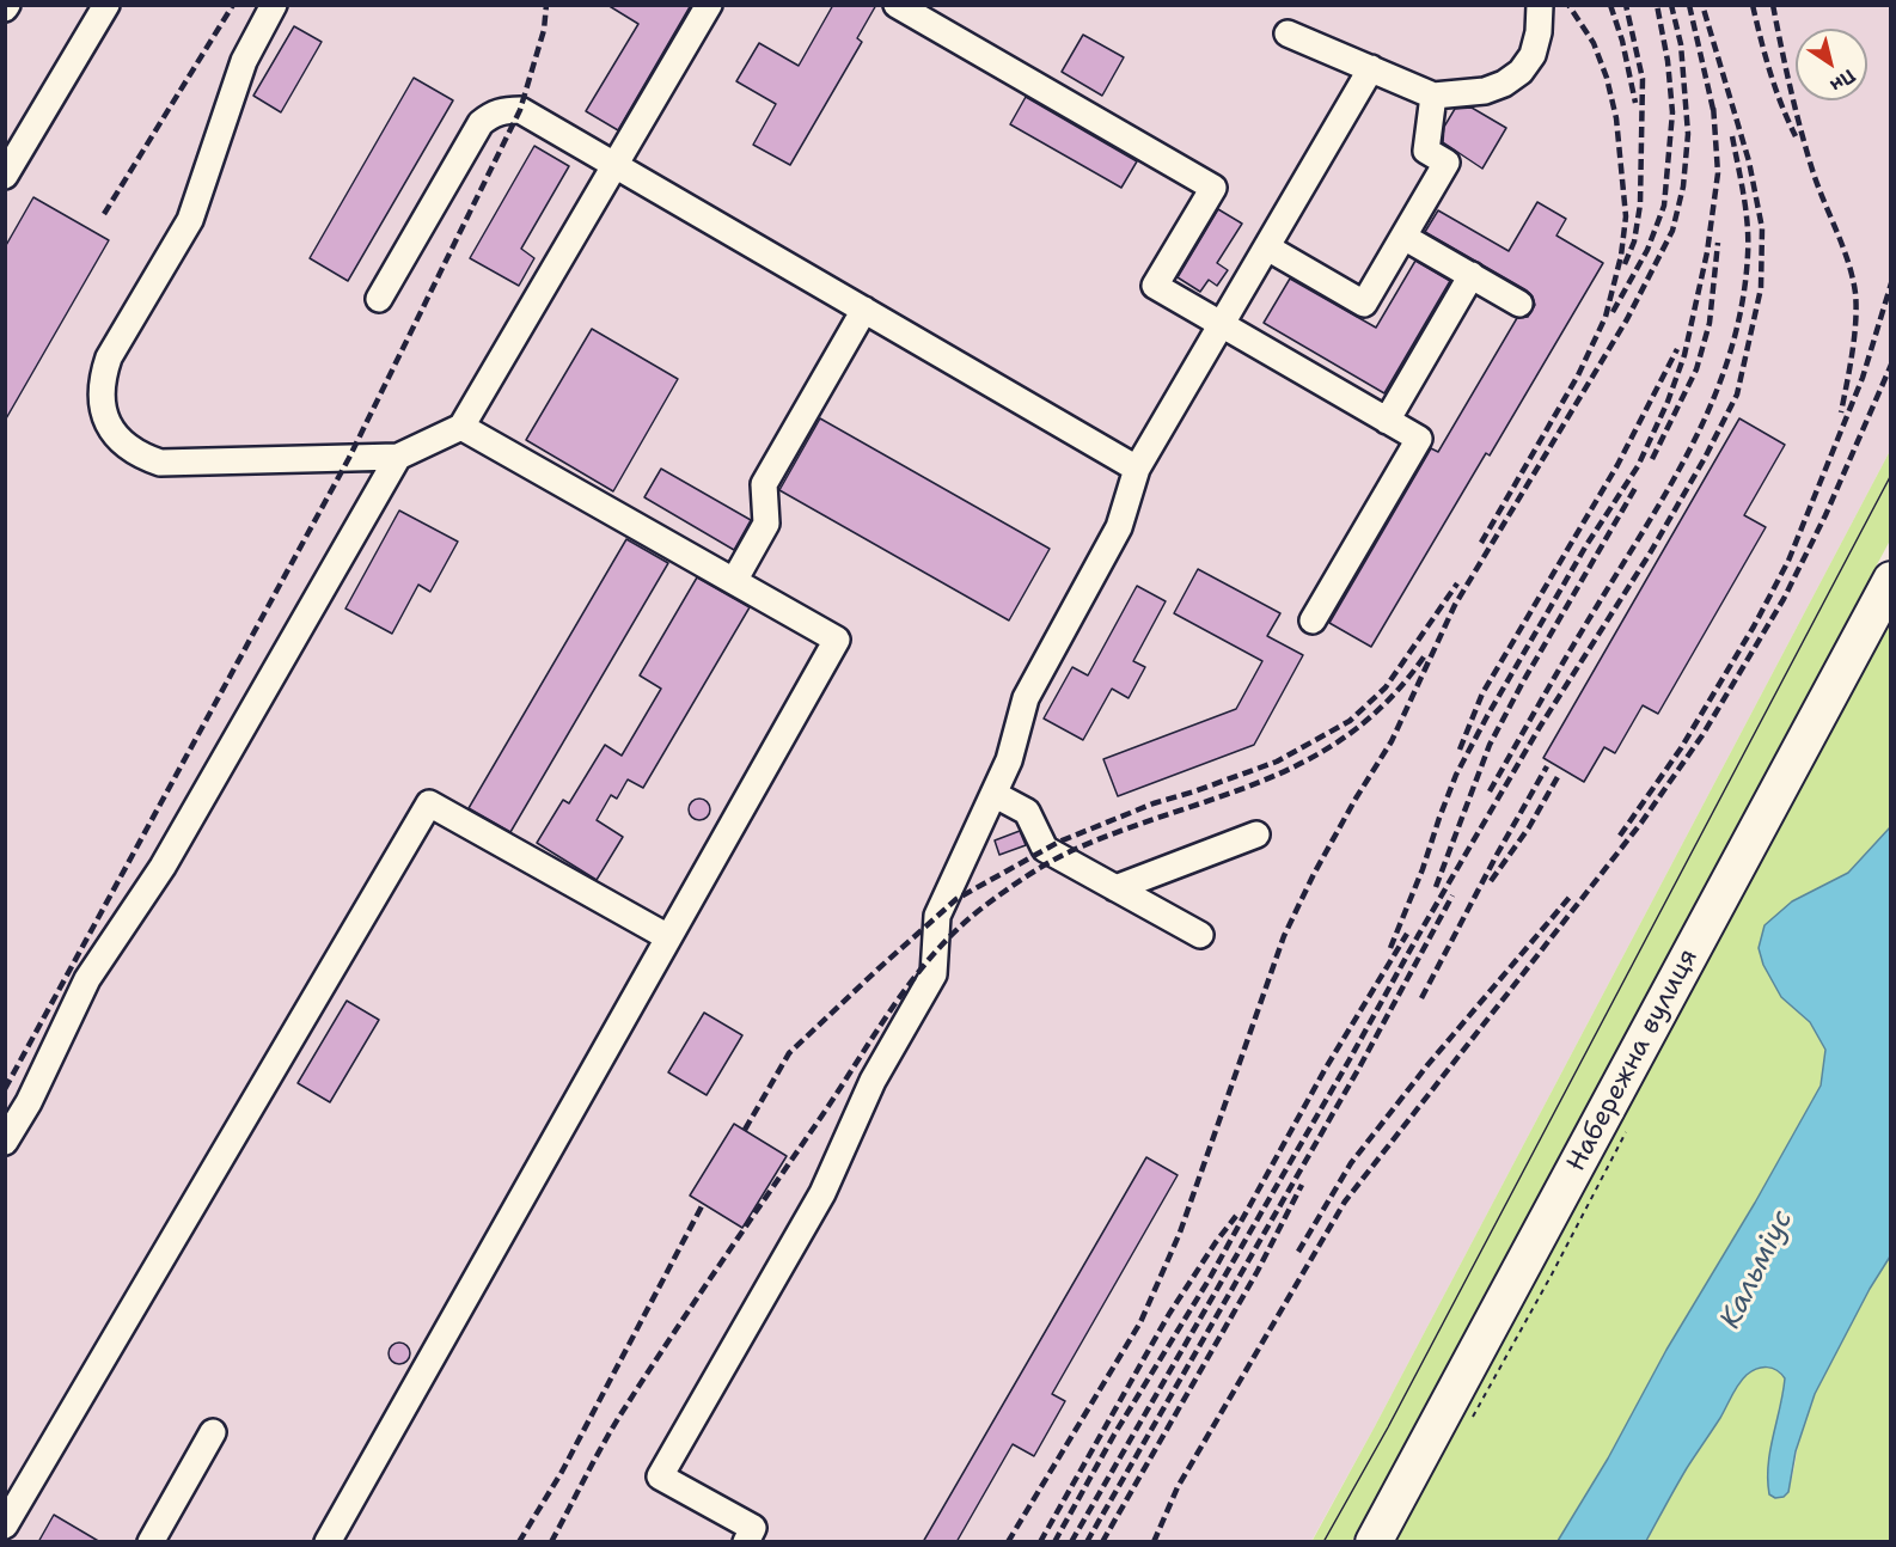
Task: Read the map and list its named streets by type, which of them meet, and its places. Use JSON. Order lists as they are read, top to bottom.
{
  "streets": {
    "highway": ["Набережна вулиця"]
  },
  "water": ["Кальміус"],
  "north": "bottom right"
}
